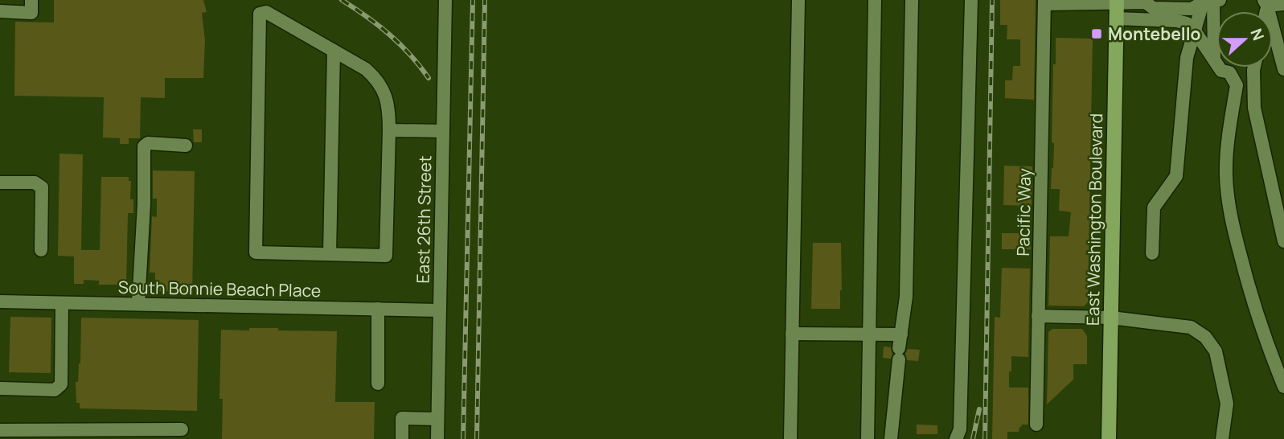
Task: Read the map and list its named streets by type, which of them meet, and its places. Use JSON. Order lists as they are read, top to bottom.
{
  "streets": {
    "main road": ["East Washington Boulevard"],
    "street": ["Pacific Way", "East 26th Street", "South Bonnie Beach Place"]
  },
  "crossings": [
    ["East 26th Street", "South Bonnie Beach Place"]
  ],
  "places": {
    "transit": ["Montebello"]
  },
  "north": "right"
}
